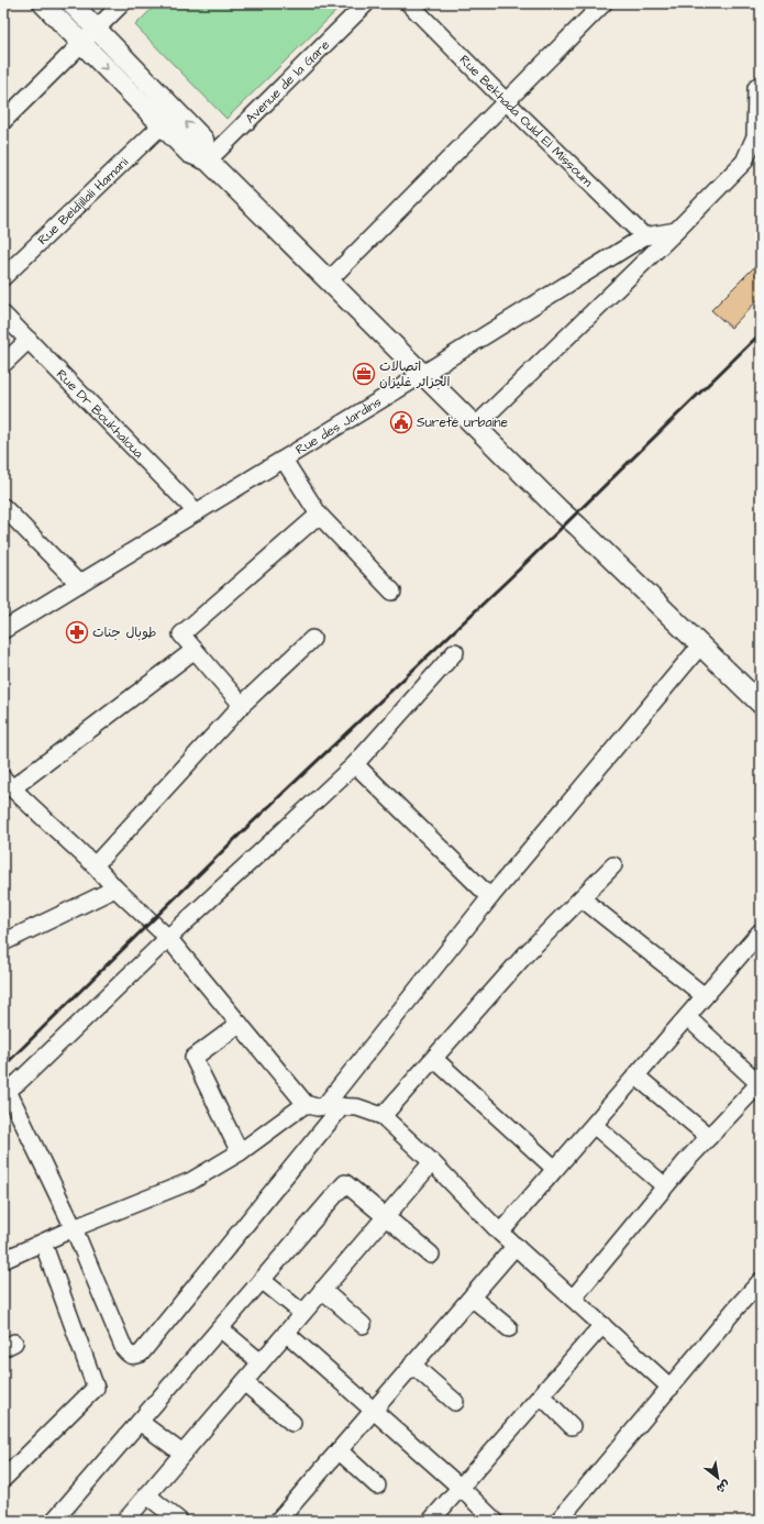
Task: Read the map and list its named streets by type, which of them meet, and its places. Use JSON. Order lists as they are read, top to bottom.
{
  "streets": {
    "street": [
      "Avenue de la Gare",
      "Rue Bekhada Ould El Missoum",
      "Rue Beldjillali Hamani",
      "Rue Dr Boukhaloua",
      "Rue des Jardins"
    ]
  },
  "crossings": [
    ["Rue Bekhada Ould El Missoum", "Rue des Jardins"],
    ["Rue Dr Boukhaloua", "Rue des Jardins"]
  ],
  "places": {
    "office": ["اتصالات الجزائر غليزان"],
    "public building": ["Sureté urbaine"],
    "pharmacy": ["طوبال جنات"]
  },
  "north": "bottom right"
}
